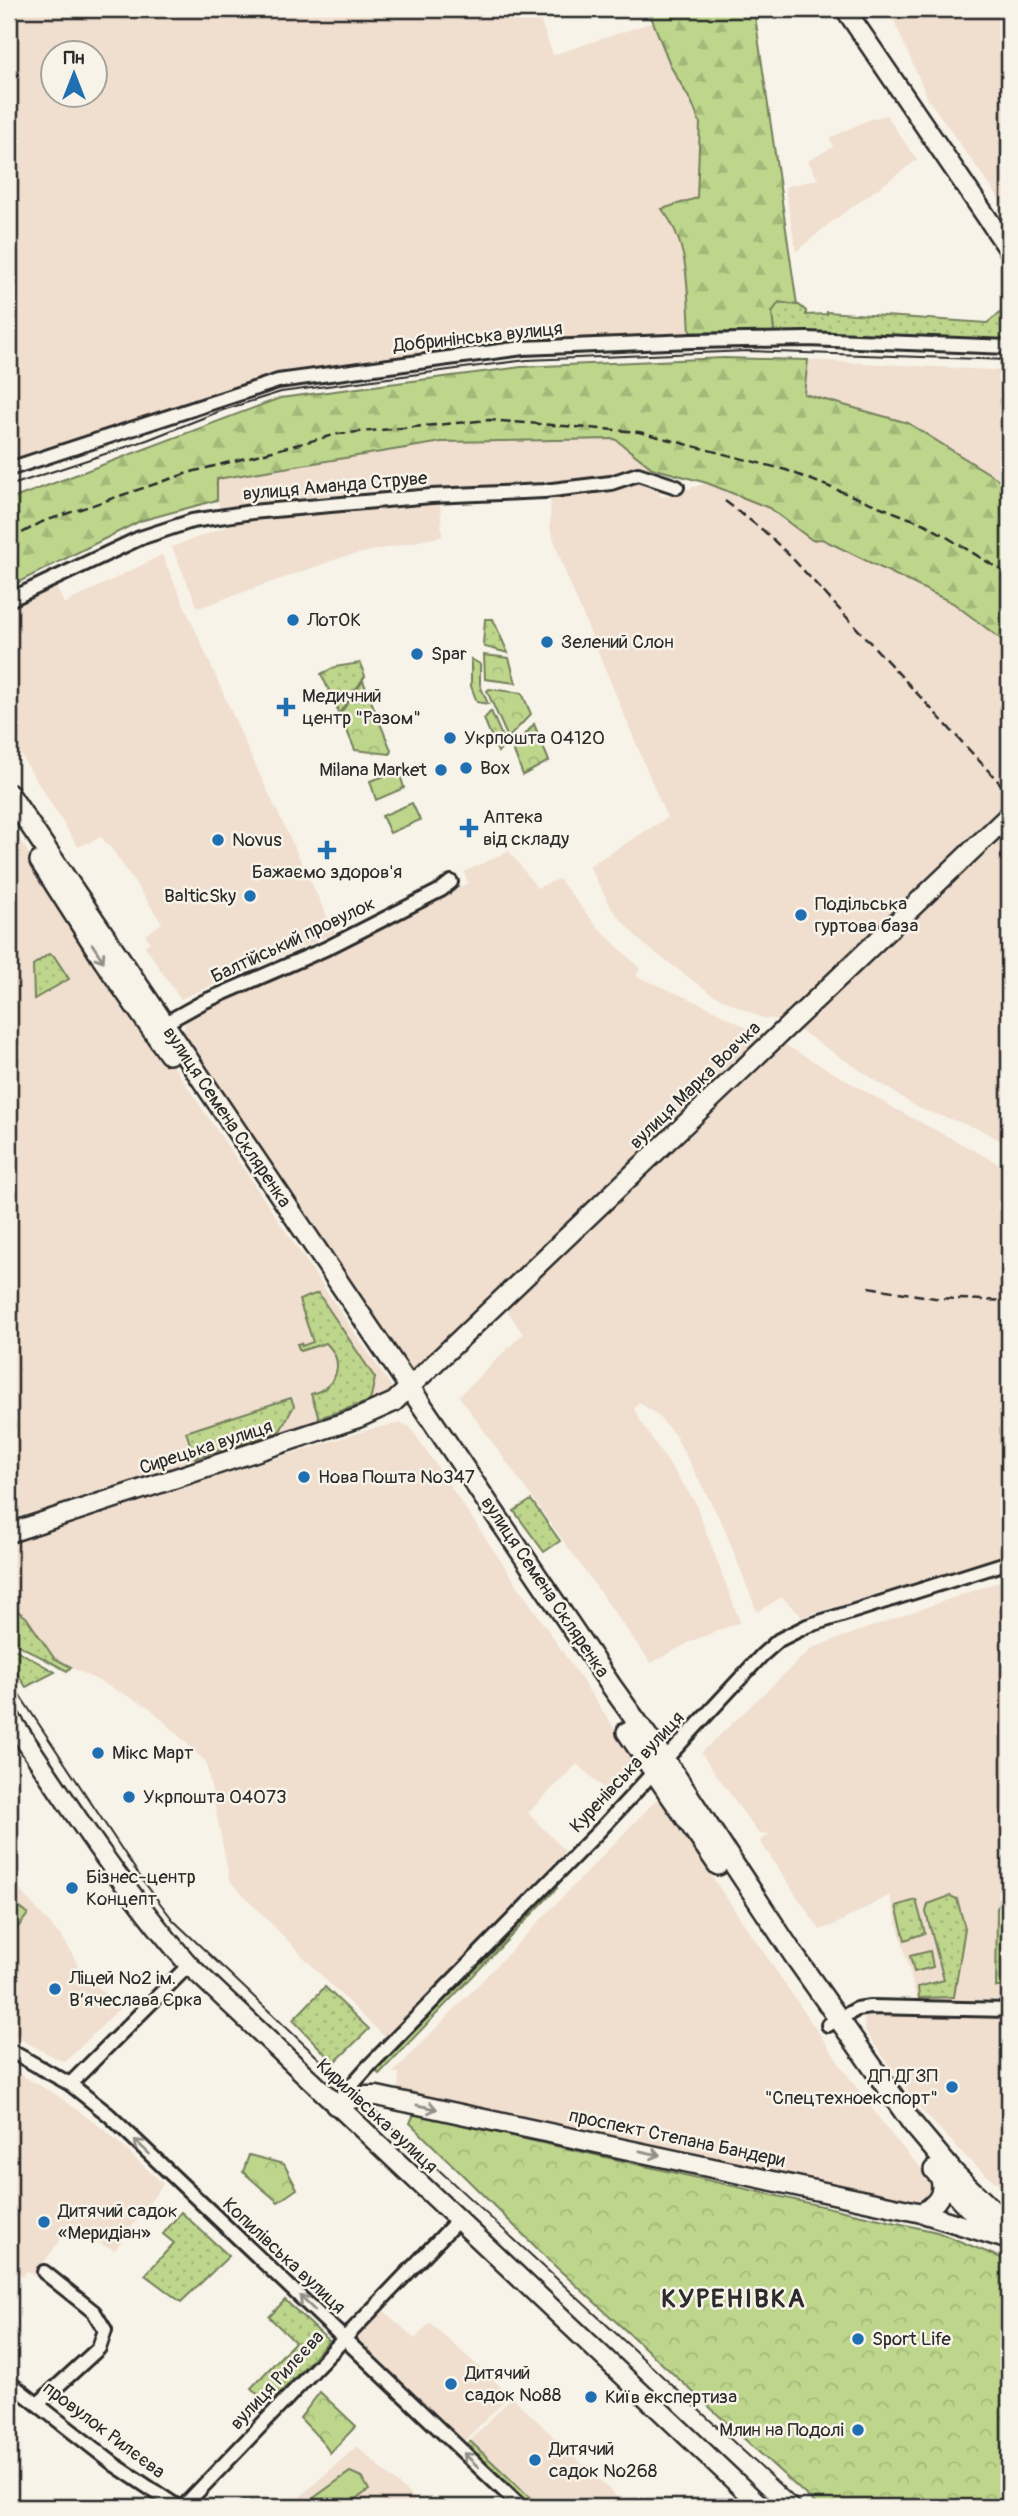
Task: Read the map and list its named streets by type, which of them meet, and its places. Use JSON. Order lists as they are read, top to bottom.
{
  "streets": {
    "main road": [
      "вулиця Марка Вовчка",
      "вулиця Семена Скляренка",
      "Сирецька вулиця",
      "Кирилівська вулиця",
      "проспект Степана Бандери"
    ],
    "street": [
      "Добринінська вулиця",
      "вулиця Аманда Струве",
      "Балтійський провулок",
      "Куренівська вулиця",
      "Копилівська вулиця",
      "вулиця Рилєєва",
      "провулок Рилєєва"
    ]
  },
  "crossings": [
    ["Балтійський провулок", "вулиця Семена Скляренка"],
    ["вулиця Марка Вовчка", "вулиця Семена Скляренка"],
    ["вулиця Марка Вовчка", "Сирецька вулиця"],
    ["вулиця Семена Скляренка", "Сирецька вулиця"],
    ["вулиця Семена Скляренка", "Куренівська вулиця"],
    ["вулиця Семена Скляренка", "проспект Степана Бандери"],
    ["Куренівська вулиця", "Кирилівська вулиця"],
    ["Куренівська вулиця", "проспект Степана Бандери"],
    ["Кирилівська вулиця", "проспект Степана Бандери"],
    ["Кирилівська вулиця", "вулиця Рилєєва"],
    ["Копилівська вулиця", "вулиця Рилєєва"]
  ],
  "one_way": ["проспект Степана Бандери", "Копилівська вулиця"],
  "districts": ["КУРЕНІВКА"],
  "places": {
    "other": [
      "ЛотОК",
      "Зелений Слон",
      "Spar",
      "Укрпошта 04120",
      "Box",
      "Milana Market",
      "Novus",
      "BalticSky",
      "Подільська гуртова база",
      "Нова Пошта №347",
      "Мікс Март",
      "Укрпошта 04073",
      "Бізнес-центр Концепт",
      "Ліцей №2 ім. В’ячеслава Єрка",
      "ДП ДГЗП \"Спецтехноекспорт\"",
      "Дитячий садок «Меридіан»",
      "Sport Life",
      "Дитячий садок №88",
      "Київ експертиза",
      "Млин на Подолі",
      "Дитячий садок №268"
    ],
    "health": ["Медичний центр \"Разом\"", "Аптека від складу", "Бажаємо здоров'я"]
  },
  "north": "top"
}
